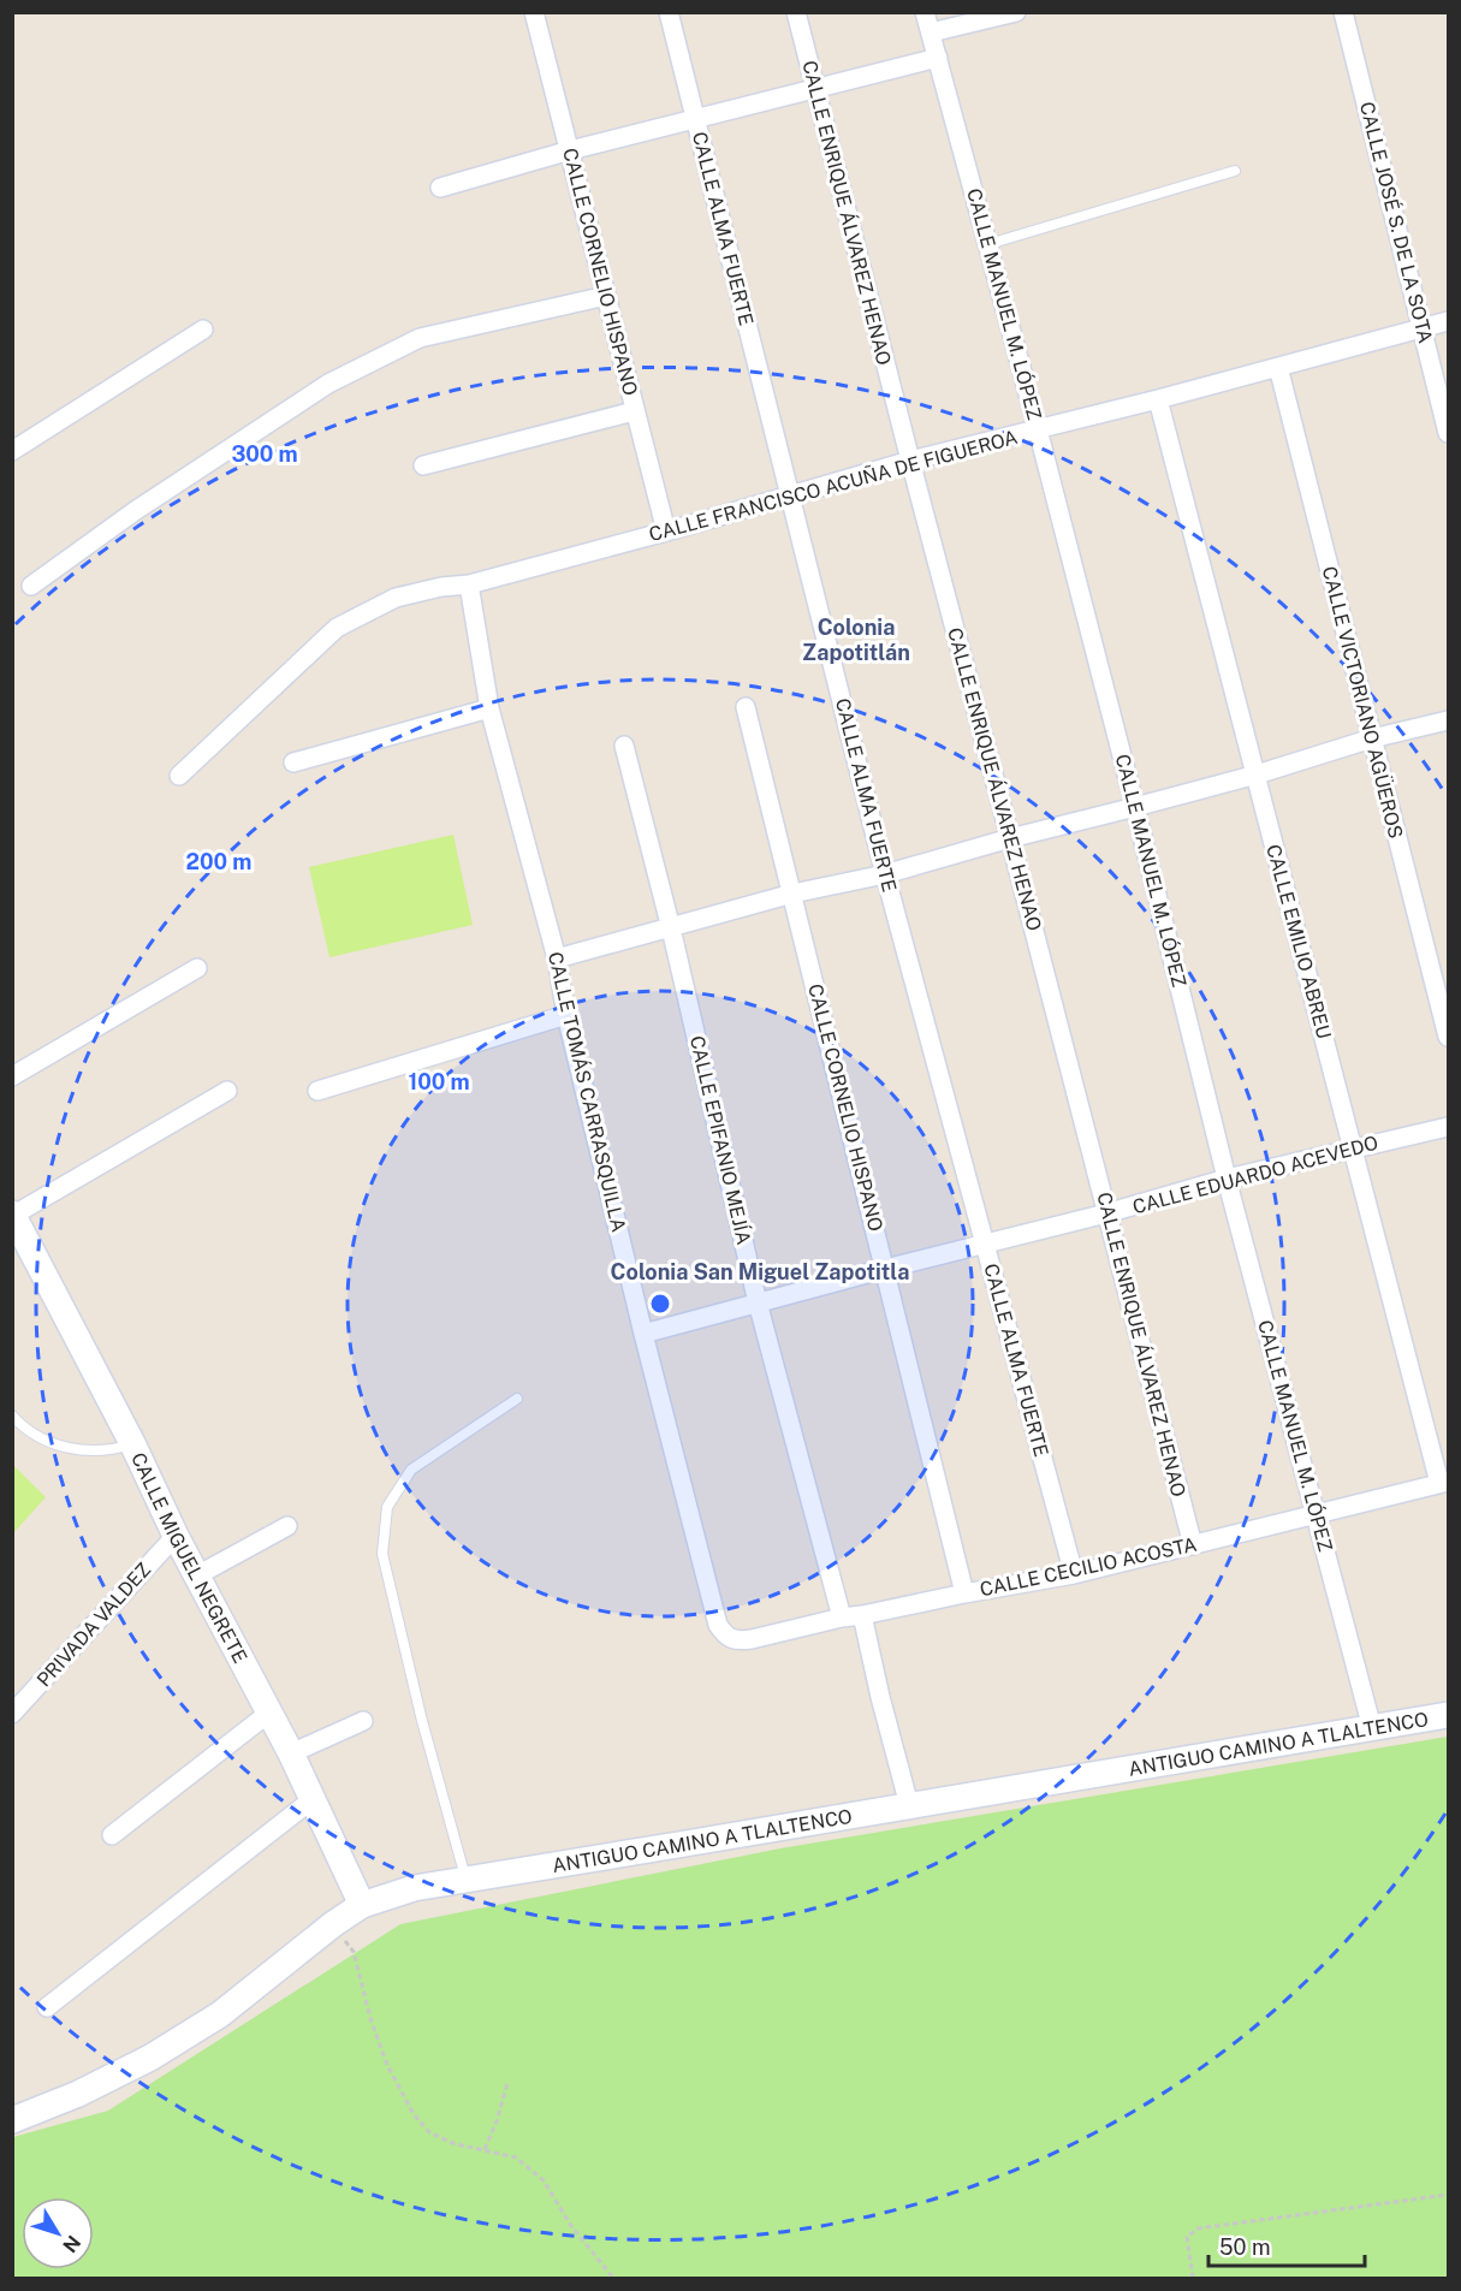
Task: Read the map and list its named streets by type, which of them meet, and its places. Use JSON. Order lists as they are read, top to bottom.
{
  "streets": {
    "street": [
      "CALLE ENRIQUE ÁLVAREZ HENAO",
      "CALLE JOSÉ S. DE LA SOTA",
      "CALLE ALMA FUERTE",
      "CALLE CORNELIO HISPANO",
      "CALLE MANUEL M. LÓPEZ",
      "CALLE FRANCISCO ACUÑA DE FIGUEROA",
      "CALLE VICTORIANO AGÜEROS",
      "CALLE EMILIO ABREU",
      "CALLE TOMÁS CARRASQUILLA",
      "CALLE EPIFANIO MEJÍA",
      "CALLE EDUARDO ACEVEDO",
      "CALLE MIGUEL NEGRETE",
      "CALLE CECILIO ACOSTA",
      "PRIVADA VALDEZ",
      "ANTIGUO CAMINO A TLALTENCO"
    ]
  },
  "crossings": [
    ["CALLE ENRIQUE ÁLVAREZ HENAO", "CALLE FRANCISCO ACUÑA DE FIGUEROA"],
    ["CALLE ENRIQUE ÁLVAREZ HENAO", "CALLE EDUARDO ACEVEDO"],
    ["CALLE ENRIQUE ÁLVAREZ HENAO", "CALLE CECILIO ACOSTA"],
    ["CALLE JOSÉ S. DE LA SOTA", "CALLE FRANCISCO ACUÑA DE FIGUEROA"],
    ["CALLE ALMA FUERTE", "CALLE FRANCISCO ACUÑA DE FIGUEROA"],
    ["CALLE ALMA FUERTE", "CALLE EDUARDO ACEVEDO"],
    ["CALLE ALMA FUERTE", "CALLE CECILIO ACOSTA"],
    ["CALLE CORNELIO HISPANO", "CALLE FRANCISCO ACUÑA DE FIGUEROA"],
    ["CALLE CORNELIO HISPANO", "CALLE EDUARDO ACEVEDO"],
    ["CALLE CORNELIO HISPANO", "CALLE CECILIO ACOSTA"],
    ["CALLE MANUEL M. LÓPEZ", "CALLE FRANCISCO ACUÑA DE FIGUEROA"],
    ["CALLE MANUEL M. LÓPEZ", "CALLE EDUARDO ACEVEDO"],
    ["CALLE MANUEL M. LÓPEZ", "CALLE CECILIO ACOSTA"],
    ["CALLE MANUEL M. LÓPEZ", "ANTIGUO CAMINO A TLALTENCO"],
    ["CALLE FRANCISCO ACUÑA DE FIGUEROA", "CALLE VICTORIANO AGÜEROS"],
    ["CALLE FRANCISCO ACUÑA DE FIGUEROA", "CALLE EMILIO ABREU"],
    ["CALLE FRANCISCO ACUÑA DE FIGUEROA", "CALLE TOMÁS CARRASQUILLA"],
    ["CALLE EMILIO ABREU", "CALLE EDUARDO ACEVEDO"],
    ["CALLE EMILIO ABREU", "CALLE CECILIO ACOSTA"],
    ["CALLE TOMÁS CARRASQUILLA", "CALLE EDUARDO ACEVEDO"],
    ["CALLE TOMÁS CARRASQUILLA", "CALLE CECILIO ACOSTA"],
    ["CALLE EPIFANIO MEJÍA", "CALLE EDUARDO ACEVEDO"],
    ["CALLE EPIFANIO MEJÍA", "CALLE CECILIO ACOSTA"],
    ["CALLE MIGUEL NEGRETE", "PRIVADA VALDEZ"],
    ["CALLE MIGUEL NEGRETE", "ANTIGUO CAMINO A TLALTENCO"]
  ],
  "districts": ["Colonia Zapotitlán", "Colonia San Miguel Zapotitla"],
  "scale_bar": "50 m",
  "north": "bottom right",
  "rings": ["300 m", "200 m", "100 m"]
}
